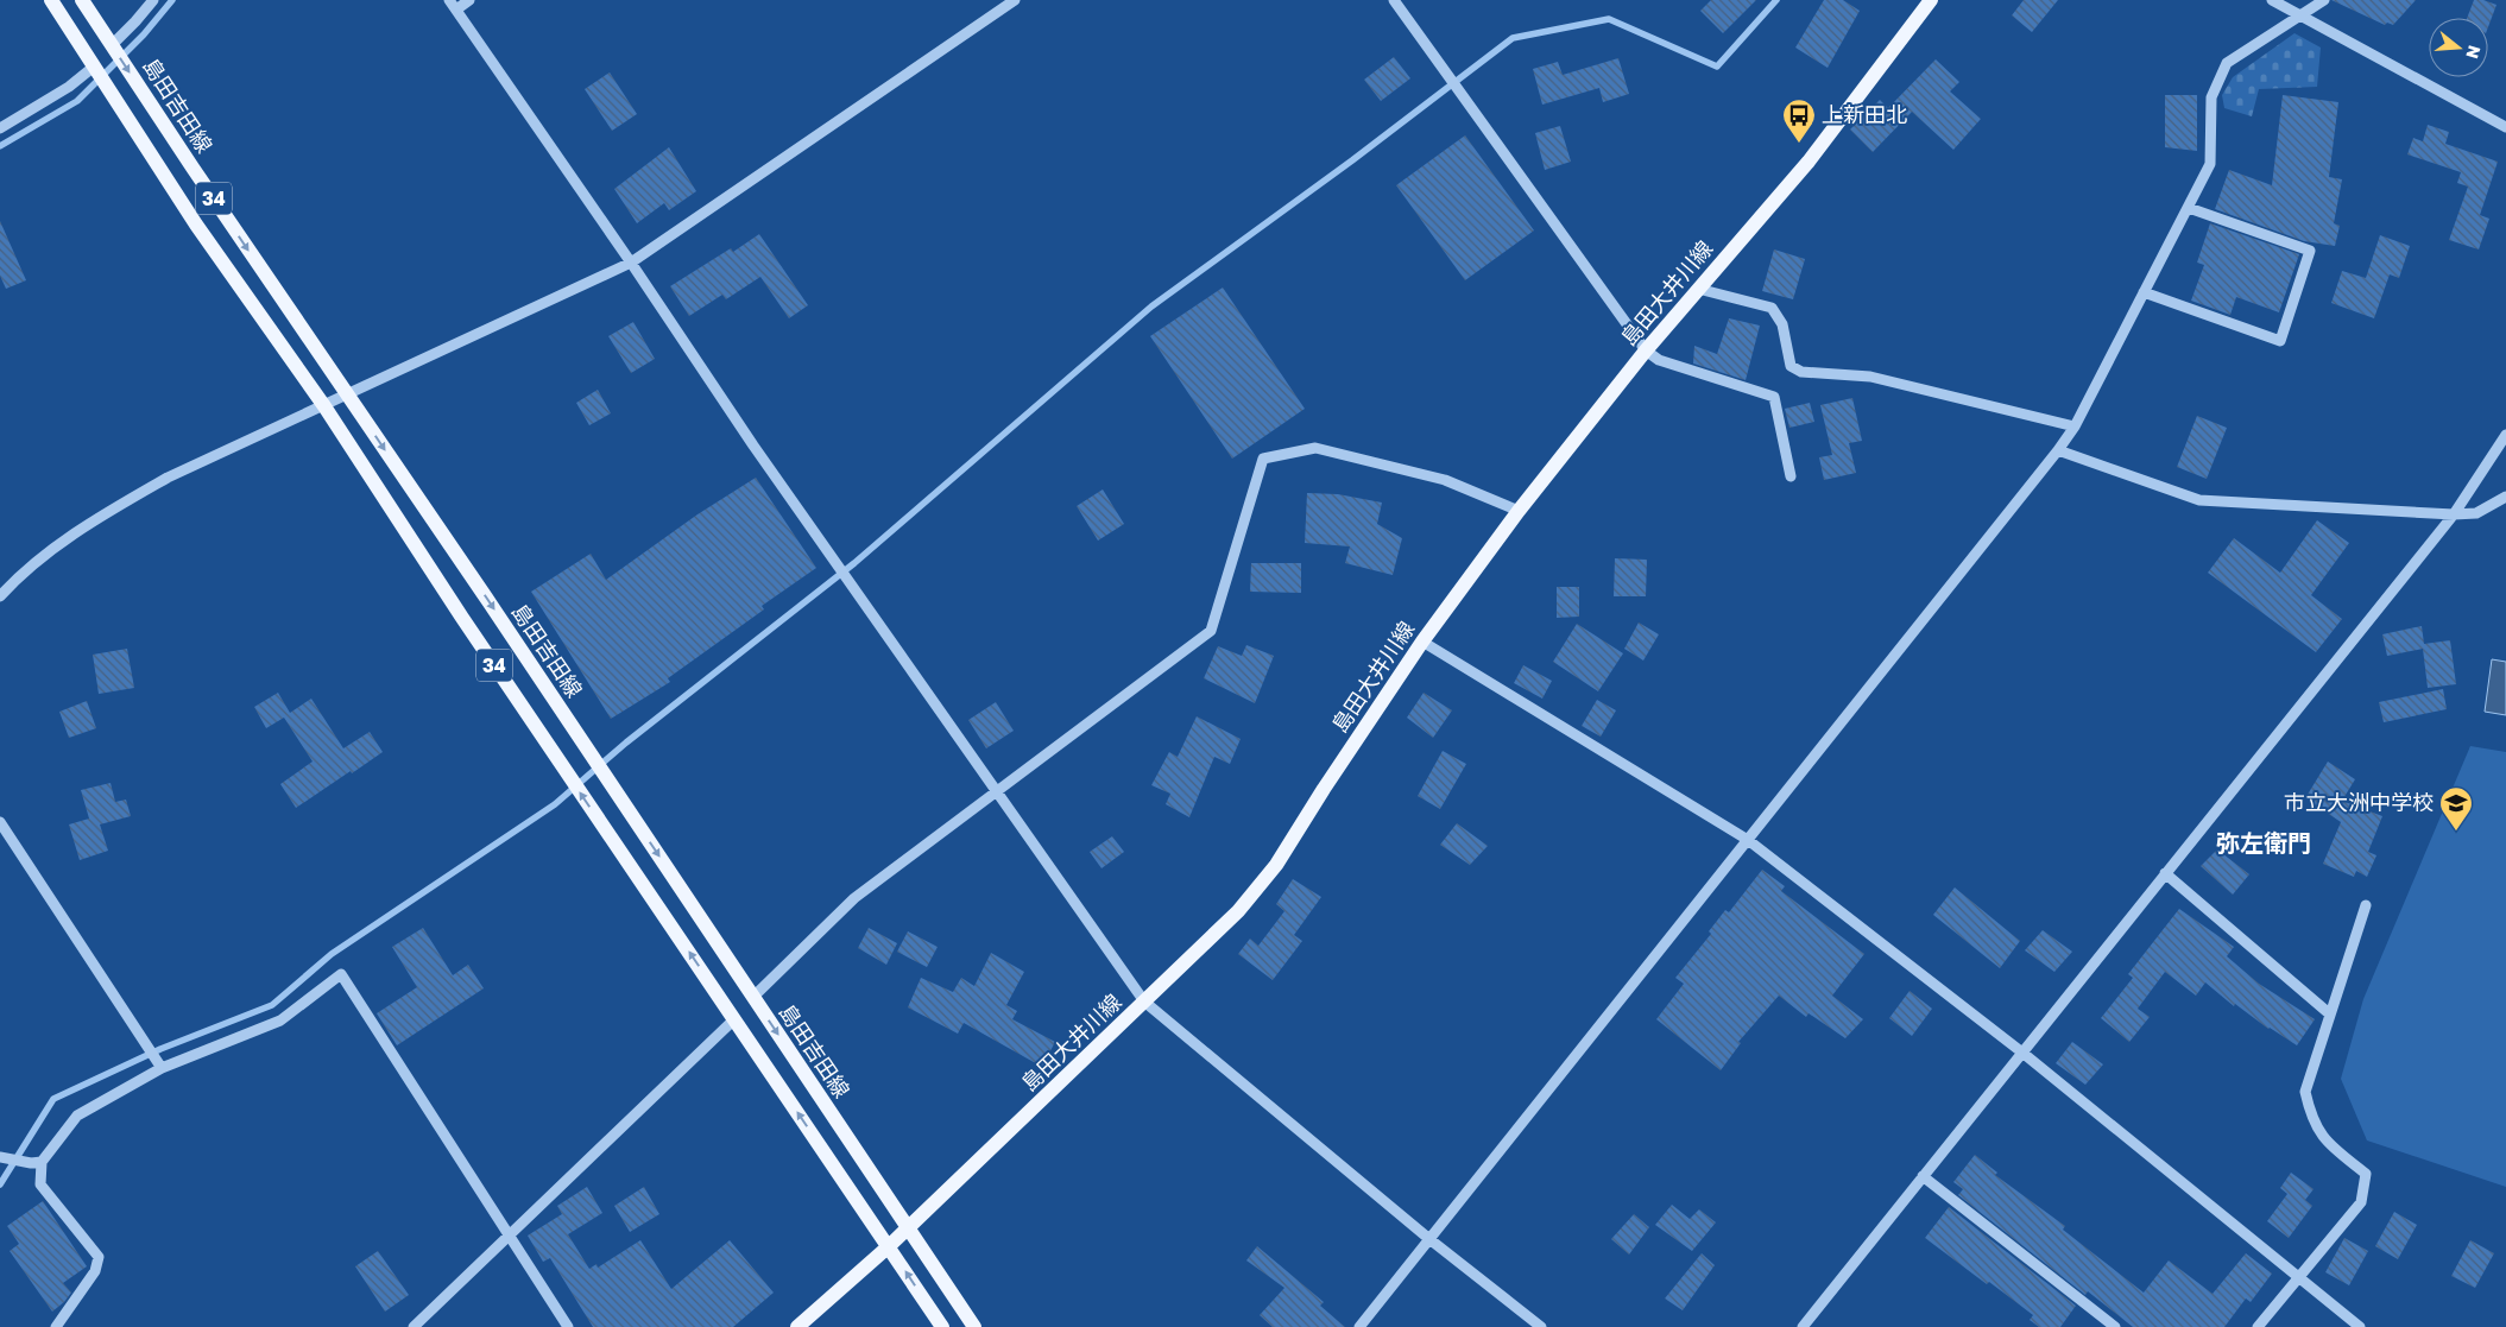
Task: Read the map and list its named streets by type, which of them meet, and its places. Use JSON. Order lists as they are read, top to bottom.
{
  "streets": {
    "main road": ["島田吉田線", "34", "島田大井川線"]
  },
  "crossings": [
    ["島田吉田線", "島田大井川線"],
    ["34", "島田大井川線"]
  ],
  "districts": ["弥左衛門"],
  "places": {
    "bus stop": ["上新田北"],
    "school or university": ["市立大洲中学校"]
  },
  "north": "right"
}
